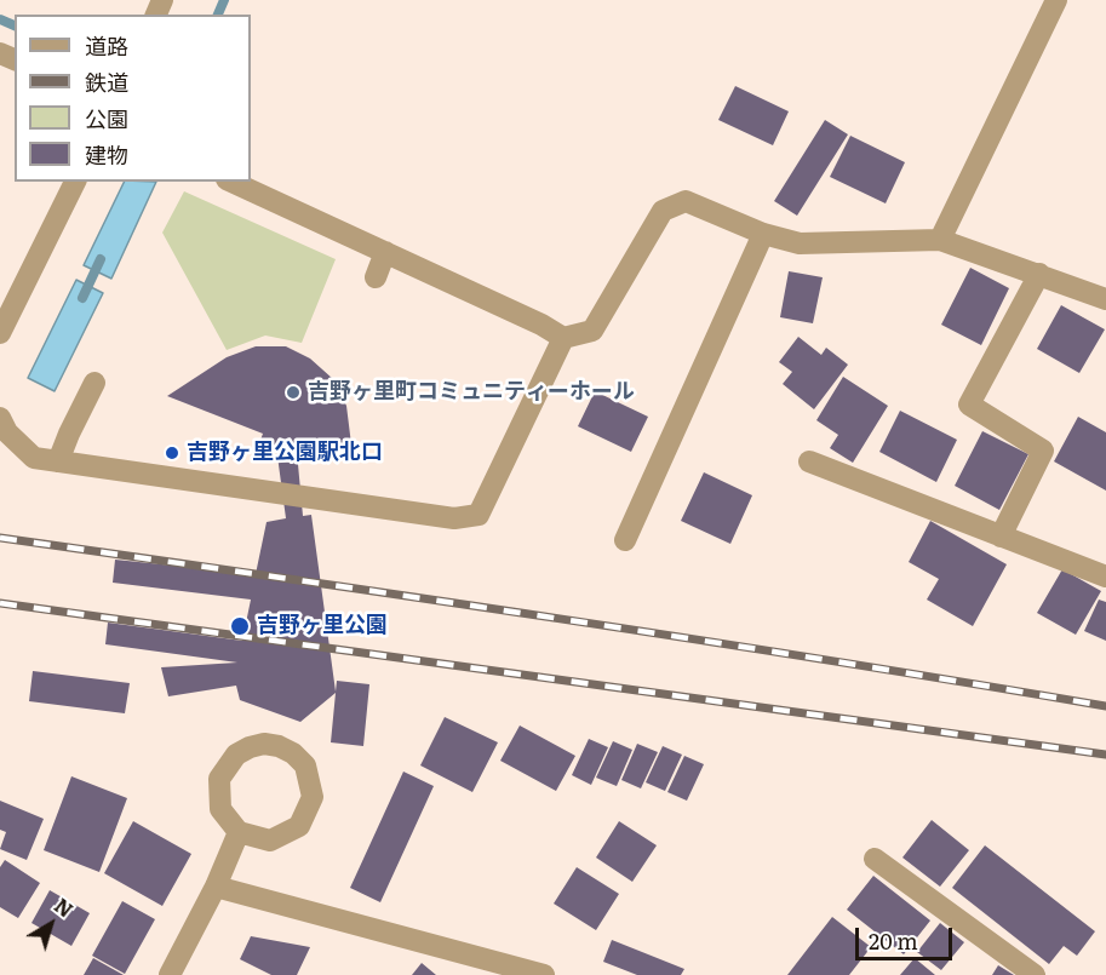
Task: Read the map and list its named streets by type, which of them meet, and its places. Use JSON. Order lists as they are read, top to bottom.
{
  "places": ["吉野ヶ里町コミュニティーホール", "吉野ヶ里公園駅北口", "吉野ヶ里公園"],
  "legend": [
    "道路",
    "鉄道",
    "公園",
    "建物"
  ],
  "scale_bar": "20 m",
  "north": "top right"
}
